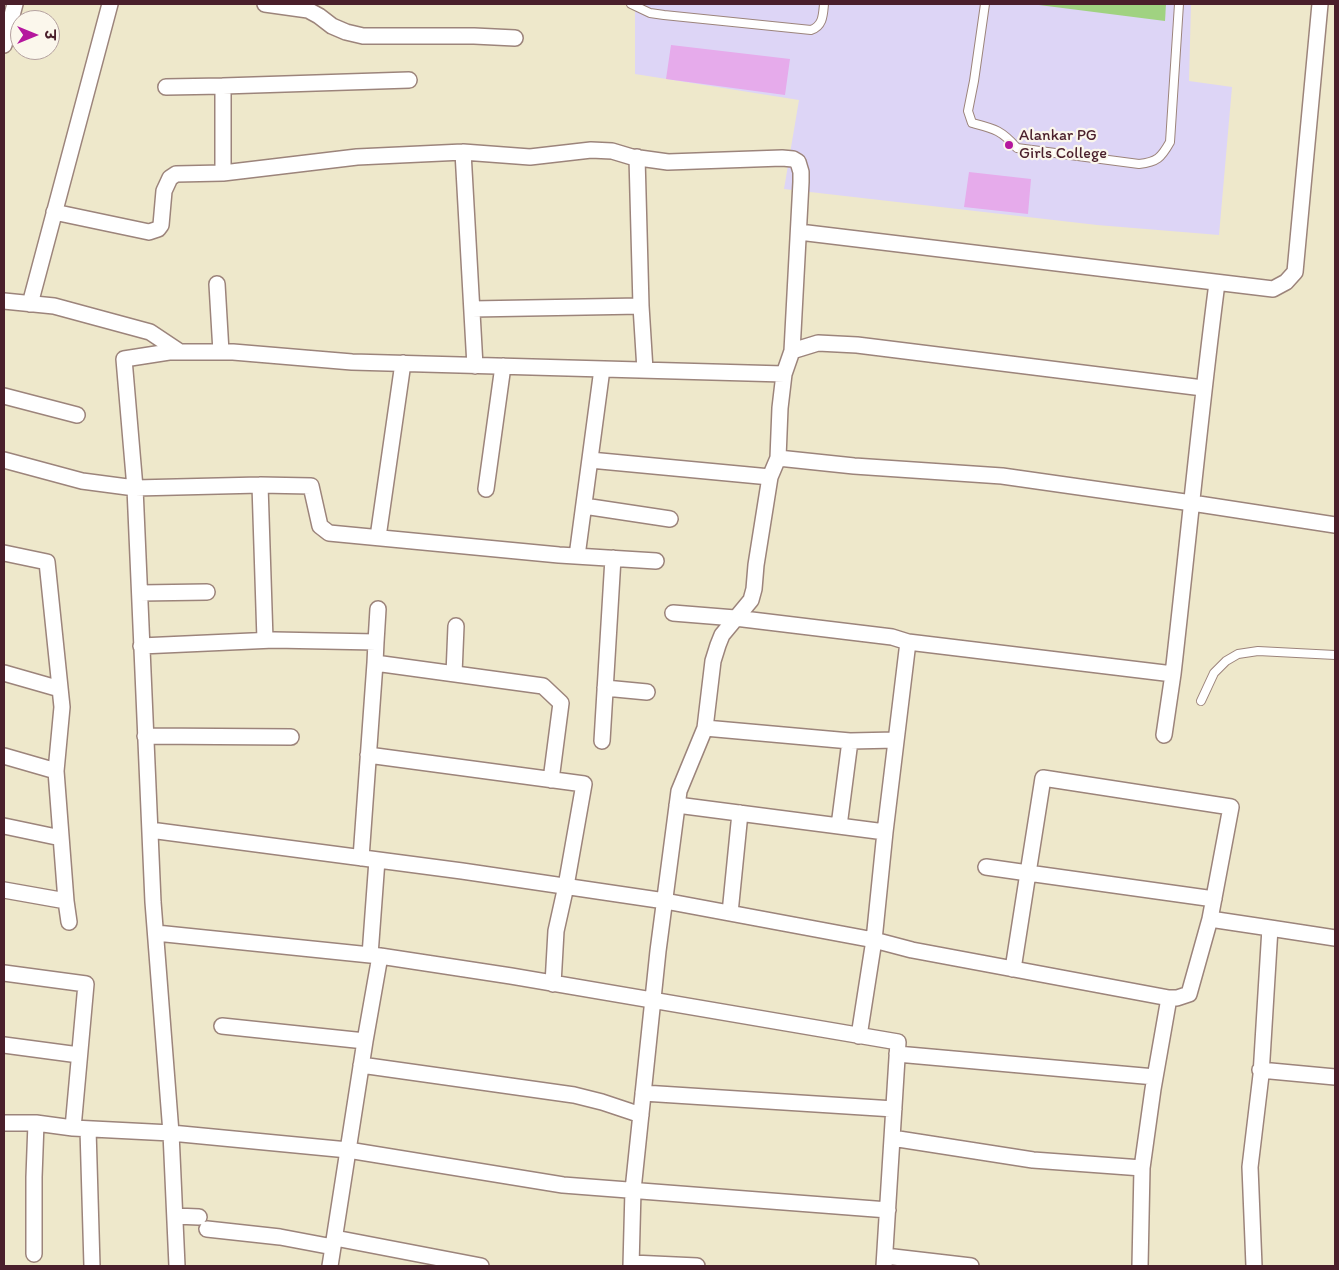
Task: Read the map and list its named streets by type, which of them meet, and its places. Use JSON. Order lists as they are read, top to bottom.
{
  "places": ["Alankar PG Girls College"],
  "north": "right"
}
